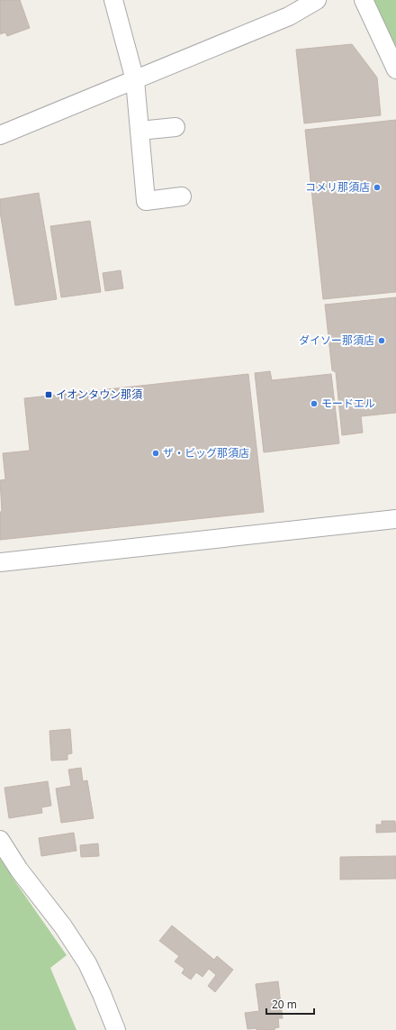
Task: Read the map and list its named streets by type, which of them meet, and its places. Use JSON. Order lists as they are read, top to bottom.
{
  "places": {
    "other": [
      "コメリ那須店",
      "ダイソー那須店",
      "モードエル",
      "ザ・ビッグ那須店"
    ],
    "transit": ["イオンタウン那須"]
  },
  "scale_bar": "20 m"
}
